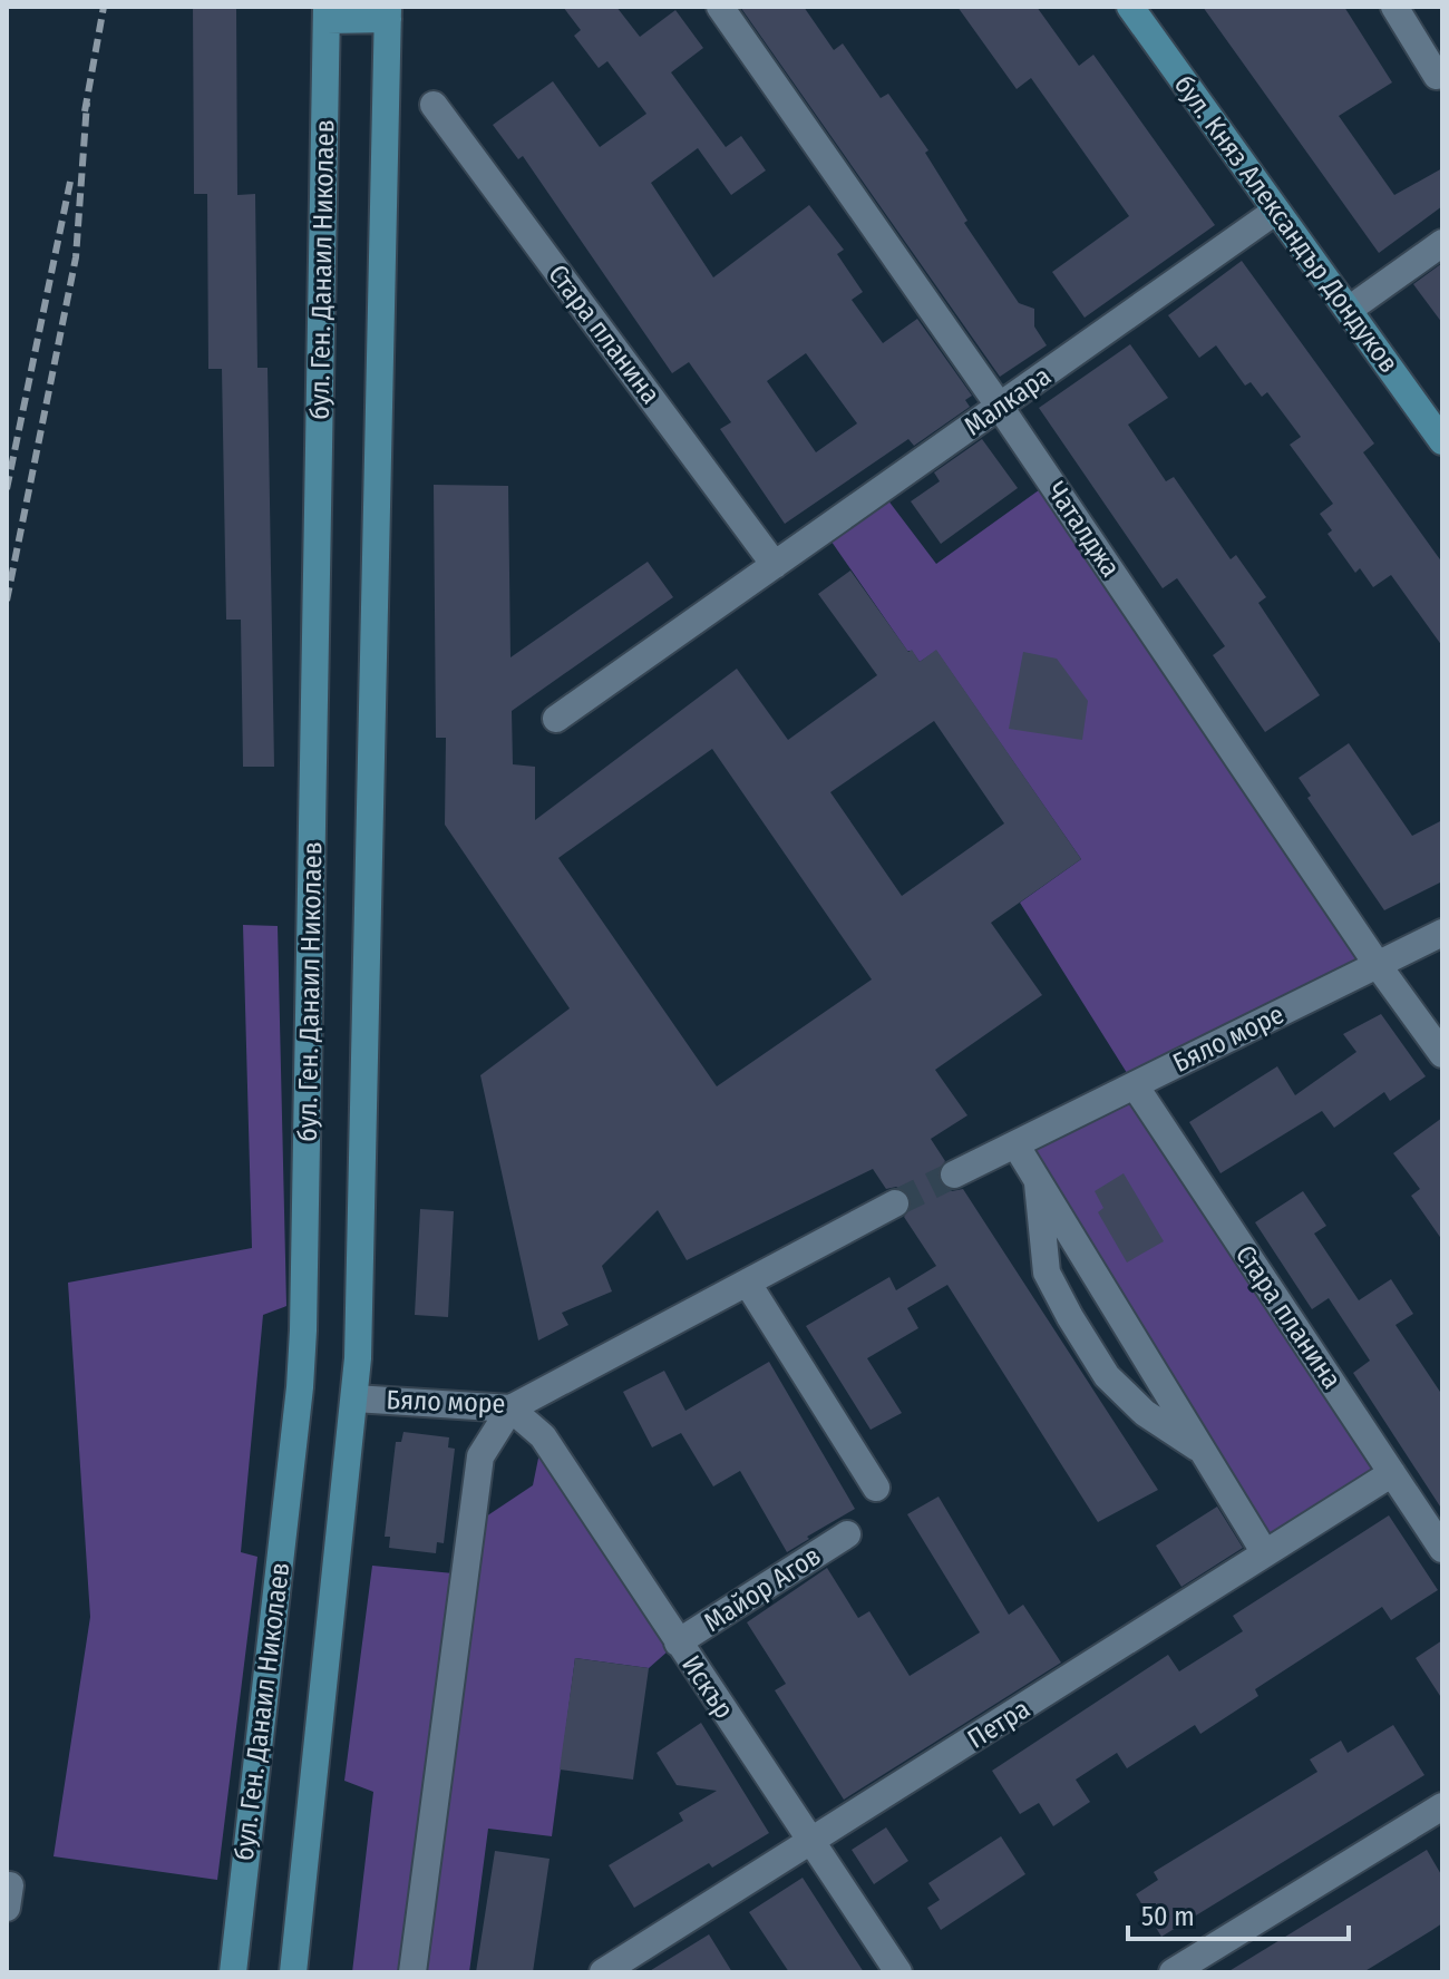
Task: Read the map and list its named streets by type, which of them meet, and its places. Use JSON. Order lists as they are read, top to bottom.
{
  "streets": {
    "main road": ["бул. Княз Александър Дондуков", "бул. Ген. Данаил Николаев"],
    "street": [
      "Стара планина",
      "Малкара",
      "Чаталджа",
      "Бяло море",
      "Майор Агов",
      "Искър",
      "Петра"
    ]
  },
  "crossings": [
    ["бул. Княз Александър Дондуков", "Малкара"],
    ["бул. Ген. Данаил Николаев", "Бяло море"],
    ["Стара планина", "Малкара"],
    ["Стара планина", "Бяло море"],
    ["Стара планина", "Петра"],
    ["Малкара", "Чаталджа"],
    ["Чаталджа", "Бяло море"],
    ["Бяло море", "Искър"],
    ["Майор Агов", "Искър"],
    ["Искър", "Петра"]
  ],
  "scale_bar": "50 m"
}
